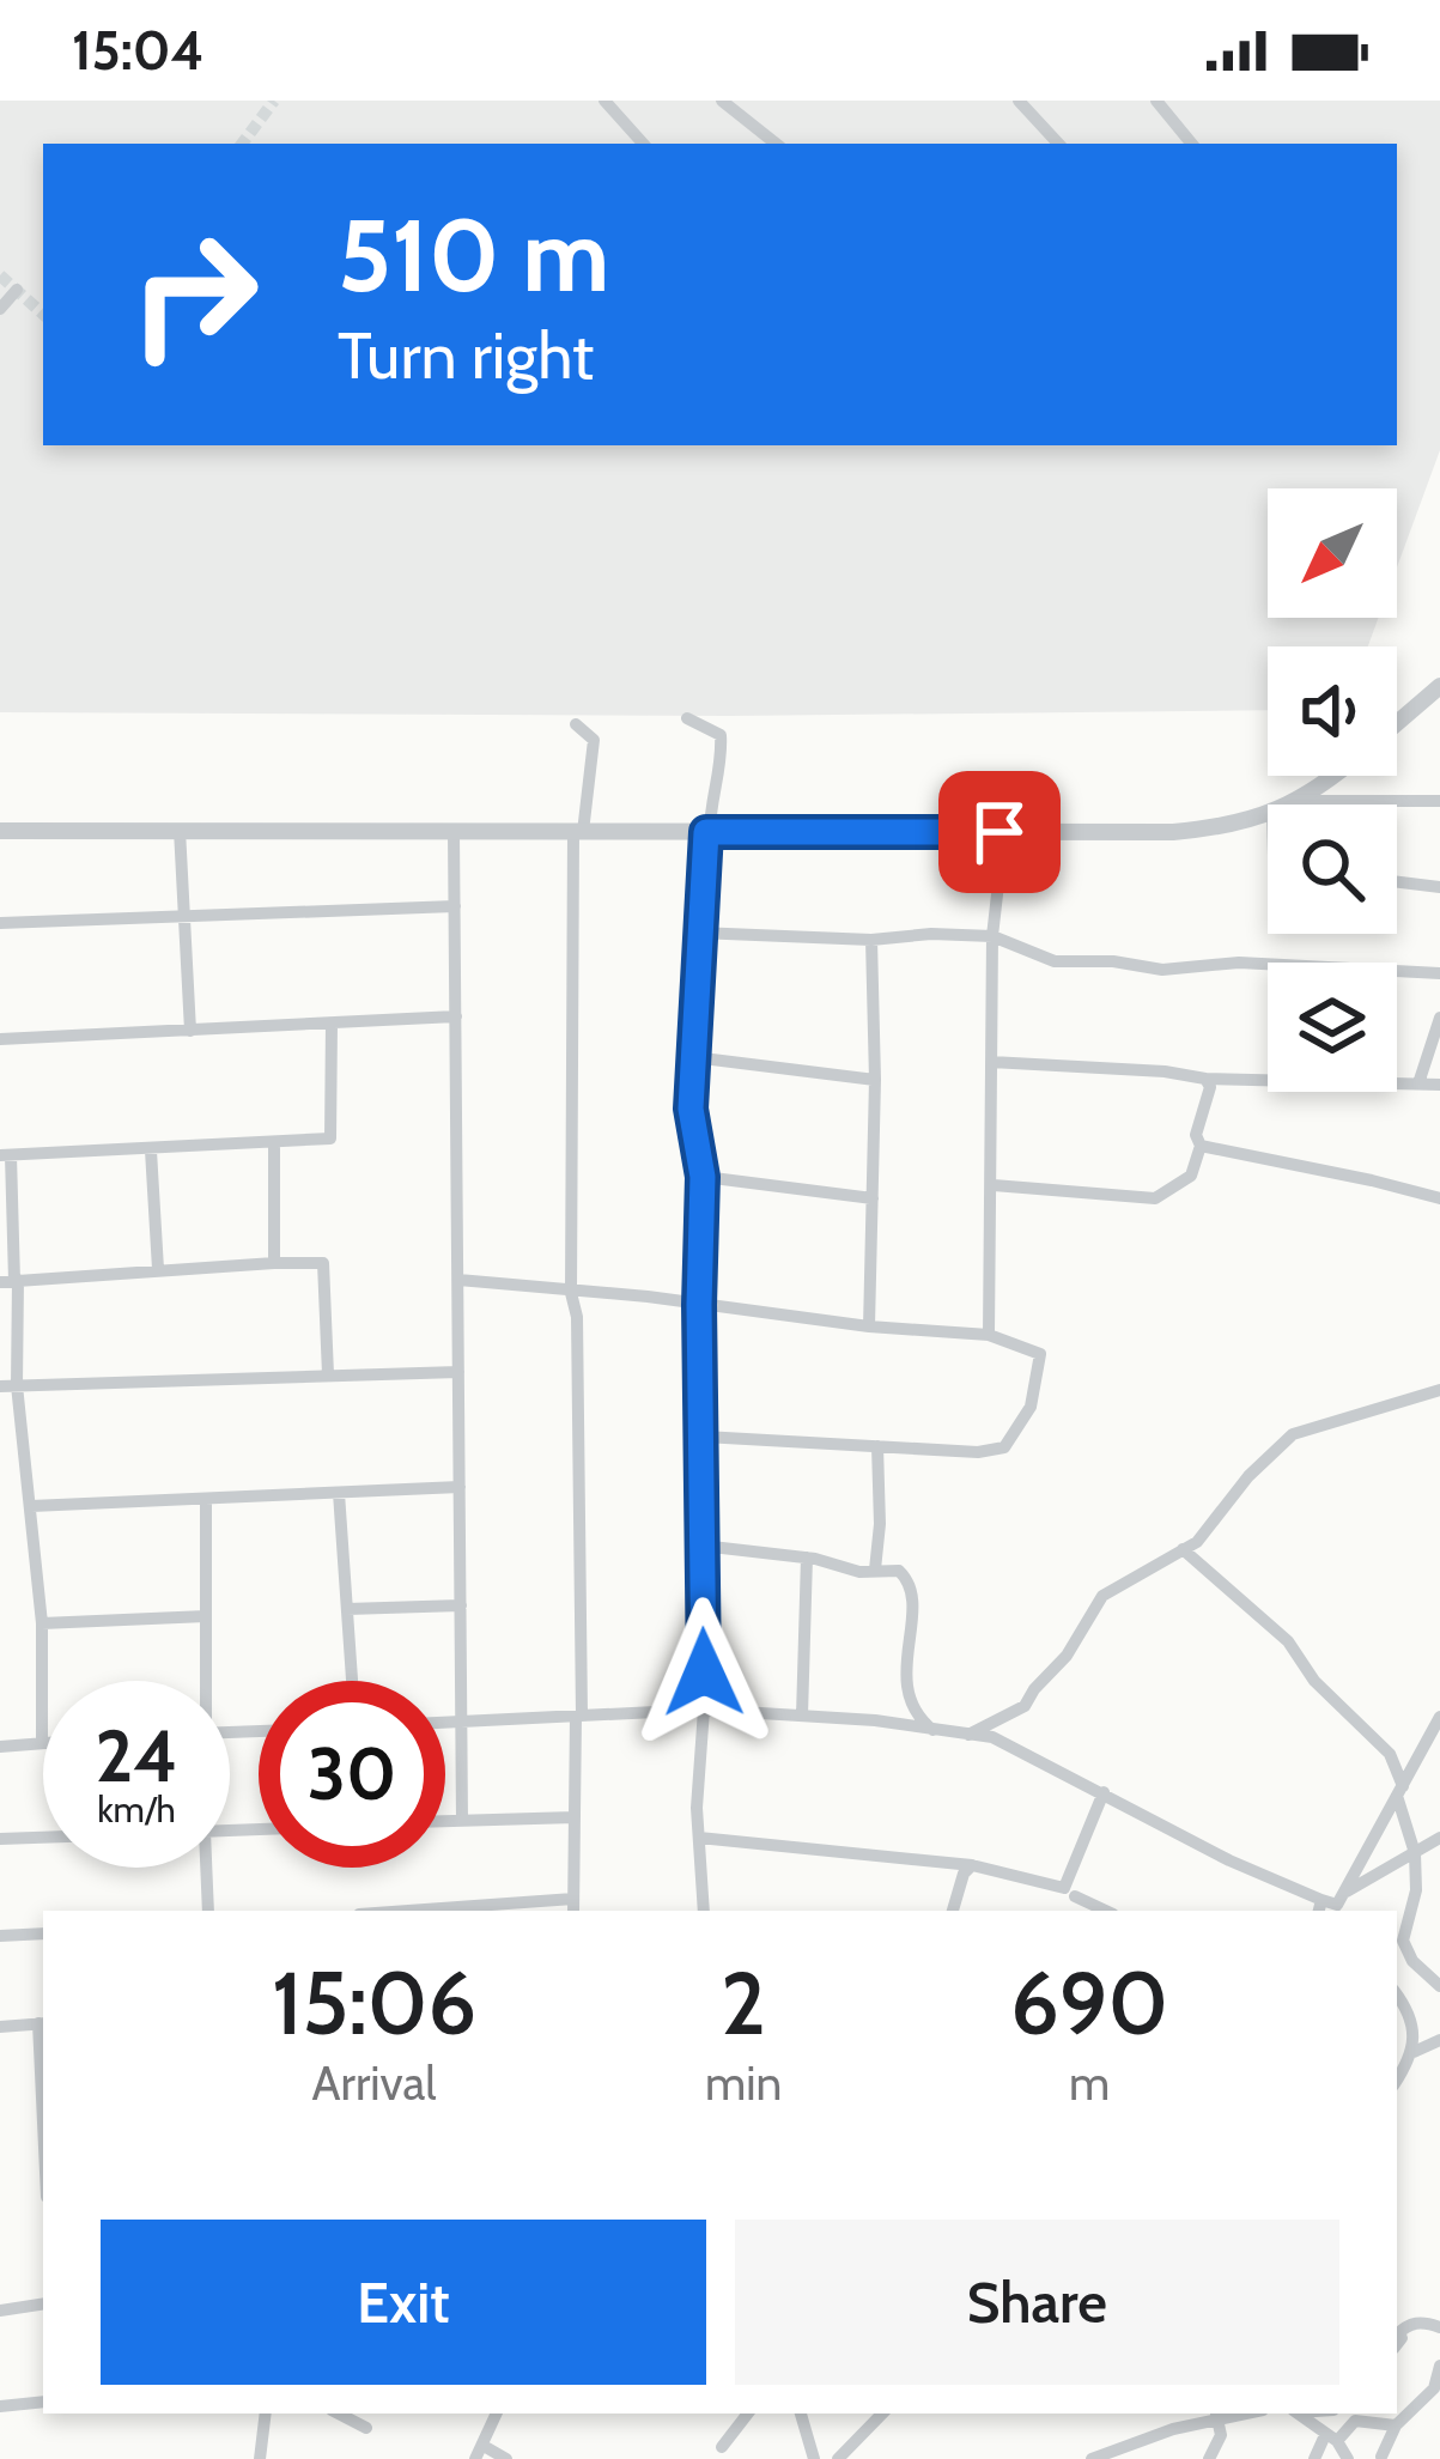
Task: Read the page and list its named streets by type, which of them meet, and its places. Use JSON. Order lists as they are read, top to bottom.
{
  "north": "bottom left",
  "page": {
    "status": "15:04",
    "turn": ["510 m", "Turn right"],
    "speed": "24 km/h",
    "limit": "30",
    "eta": [
      "15:06",
      "Arrival",
      "2",
      "min",
      "690",
      "m"
    ],
    "buttons": ["Exit", "Share"]
  }
}
